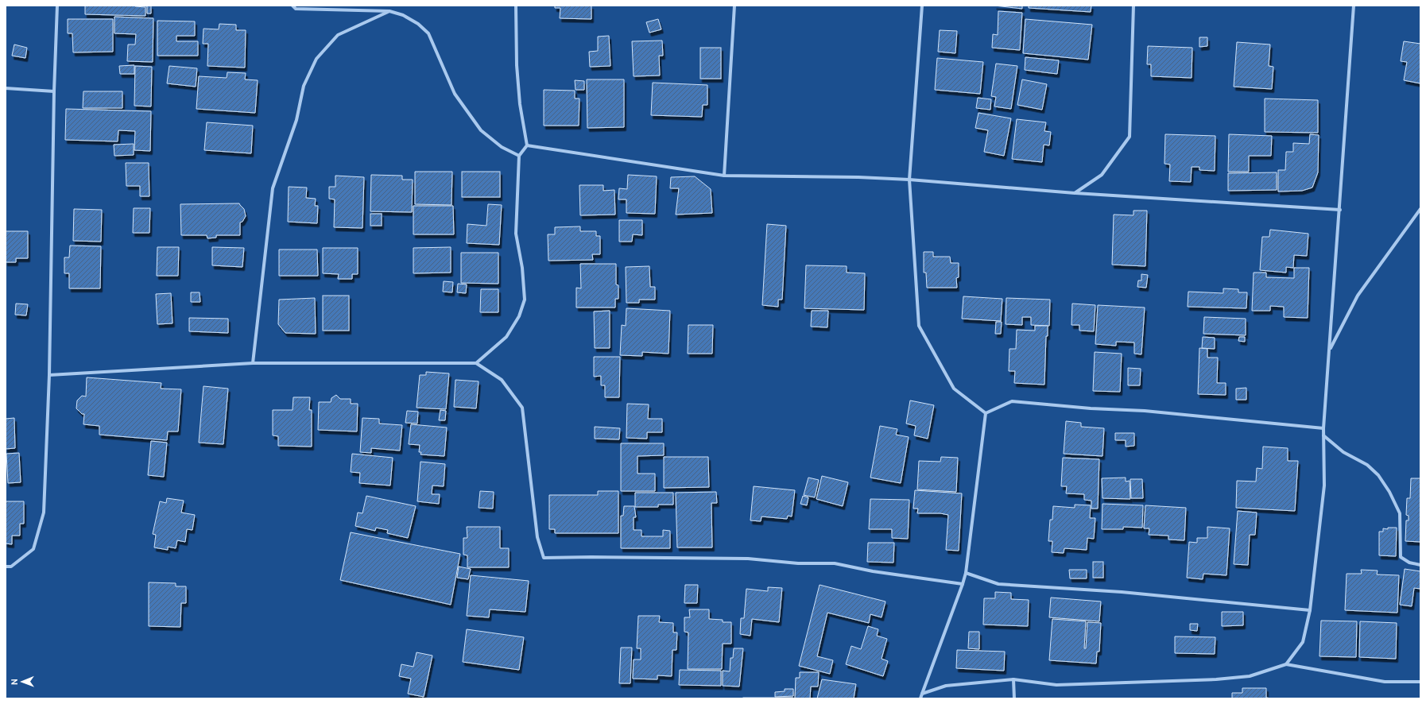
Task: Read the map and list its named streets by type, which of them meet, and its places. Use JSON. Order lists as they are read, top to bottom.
{
  "north": "left"
}
